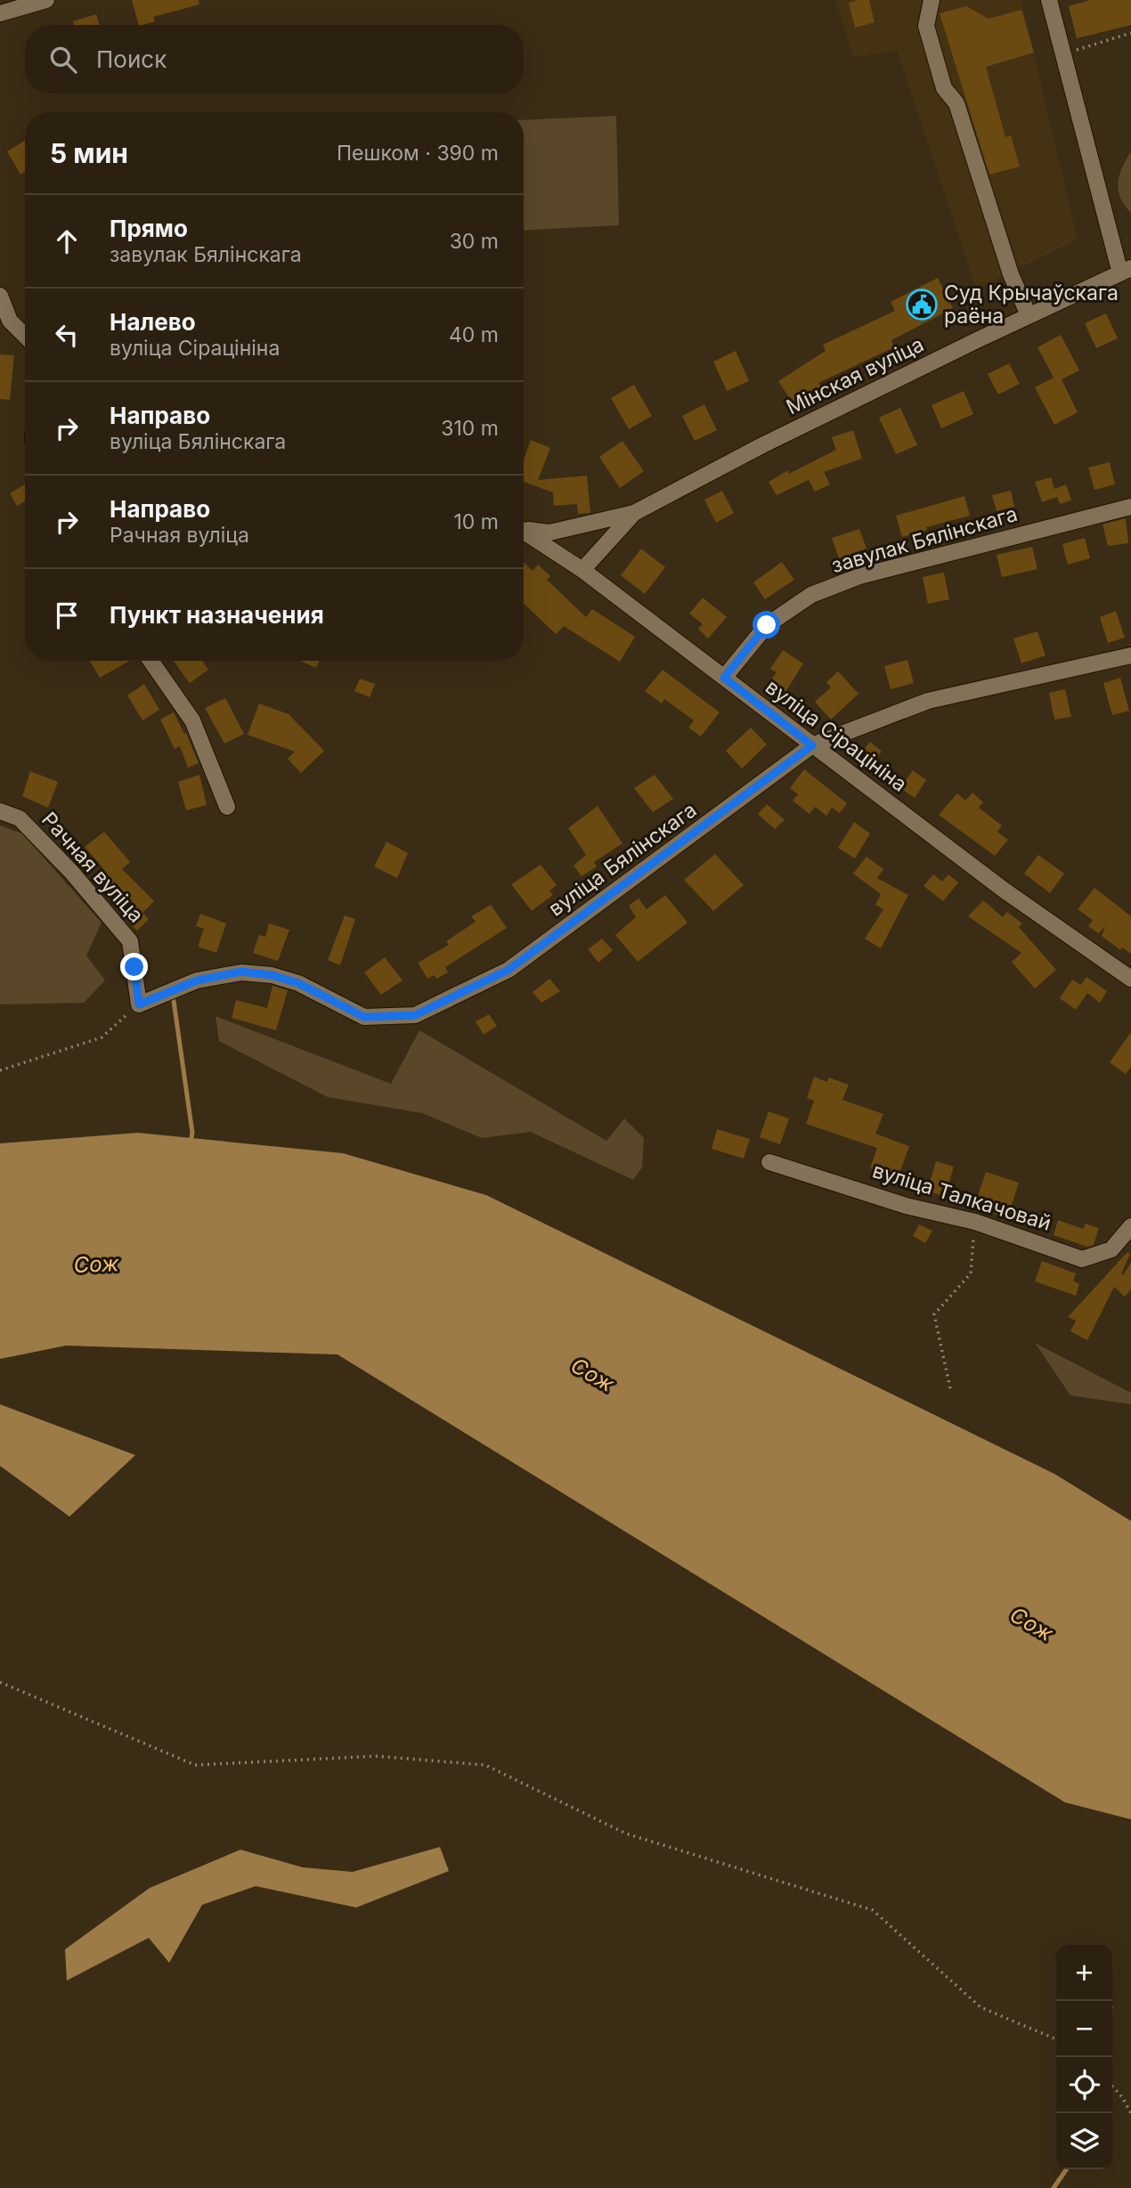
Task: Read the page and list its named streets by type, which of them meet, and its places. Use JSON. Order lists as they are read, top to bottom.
{
  "streets": {
    "street": [
      "Мінская вуліца",
      "завулак Бялінскага",
      "вуліца Сірацініна",
      "вуліца Бялінскага",
      "Рачная вуліца",
      "вуліца Талкачовай"
    ]
  },
  "crossings": [
    ["Мінская вуліца", "вуліца Сірацініна"],
    ["завулак Бялінскага", "вуліца Сірацініна"],
    ["вуліца Сірацініна", "вуліца Бялінскага"],
    ["вуліца Бялінскага", "Рачная вуліца"]
  ],
  "water": ["Сож"],
  "places": {
    "public building": ["Суд Крычаўскага раёна"]
  },
  "page": {
    "search": "Поиск",
    "heading": ["5 мин", "Пешком · 390 m"],
    "list": [
      ["Прямо", "завулак Бялінскага", "30 m"],
      ["Налево", "вуліца Сірацініна", "40 m"],
      ["Направо", "вуліца Бялінскага", "310 m"],
      ["Направо", "Рачная вуліца", "10 m"],
      "Пункт назначения"
    ],
    "map_buttons": ["+", "−"]
  }
}
